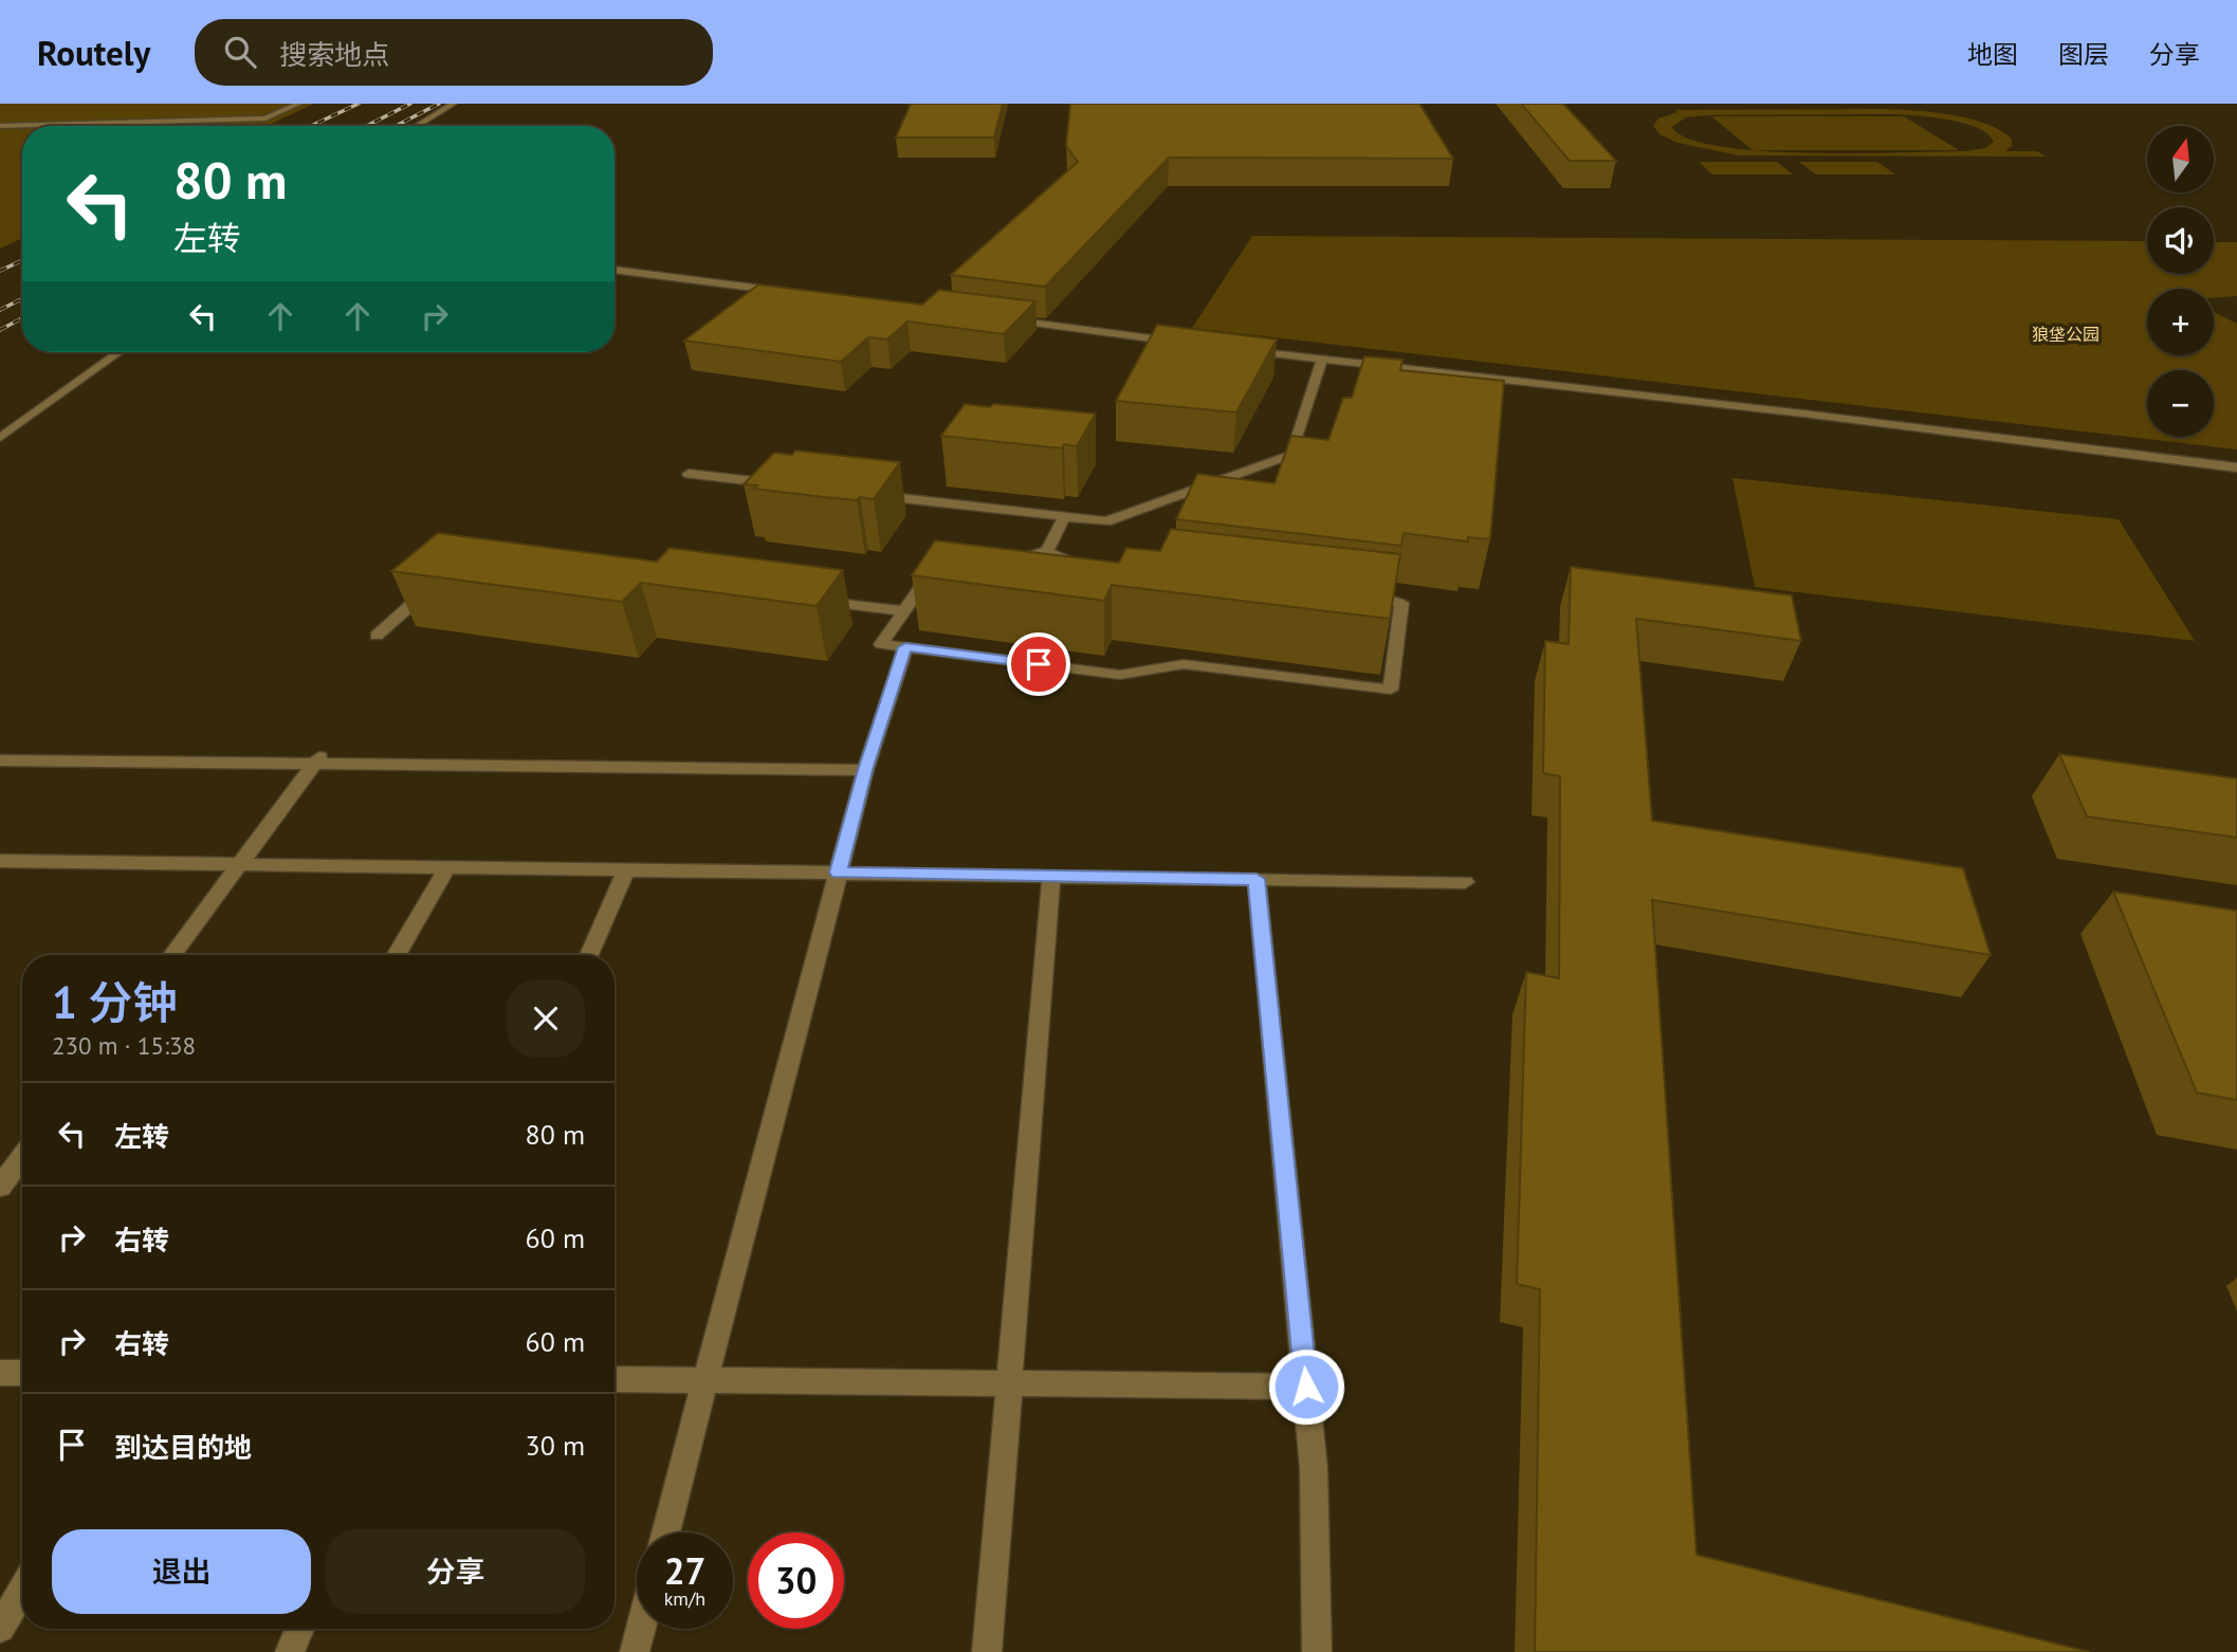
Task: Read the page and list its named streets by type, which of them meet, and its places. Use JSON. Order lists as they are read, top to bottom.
{
  "parks": ["狼垡公园"],
  "north": "top",
  "page": {
    "header": "Routely",
    "search": "搜索地点",
    "nav": ["地图", "图层", "分享"],
    "map_buttons": ["+", "−"],
    "turn": ["80 m", "左转"],
    "heading": ["1 分钟", "230 m · 15:38"],
    "list": [
      {
        "name": "左转",
        "value": "80 m"
      },
      {
        "name": "右转",
        "value": "60 m"
      },
      {
        "name": "右转",
        "value": "60 m"
      },
      {
        "name": "到达目的地",
        "value": "30 m"
      }
    ],
    "buttons": ["退出", "分享"],
    "speed": "27 km/h",
    "limit": "30"
  }
}
